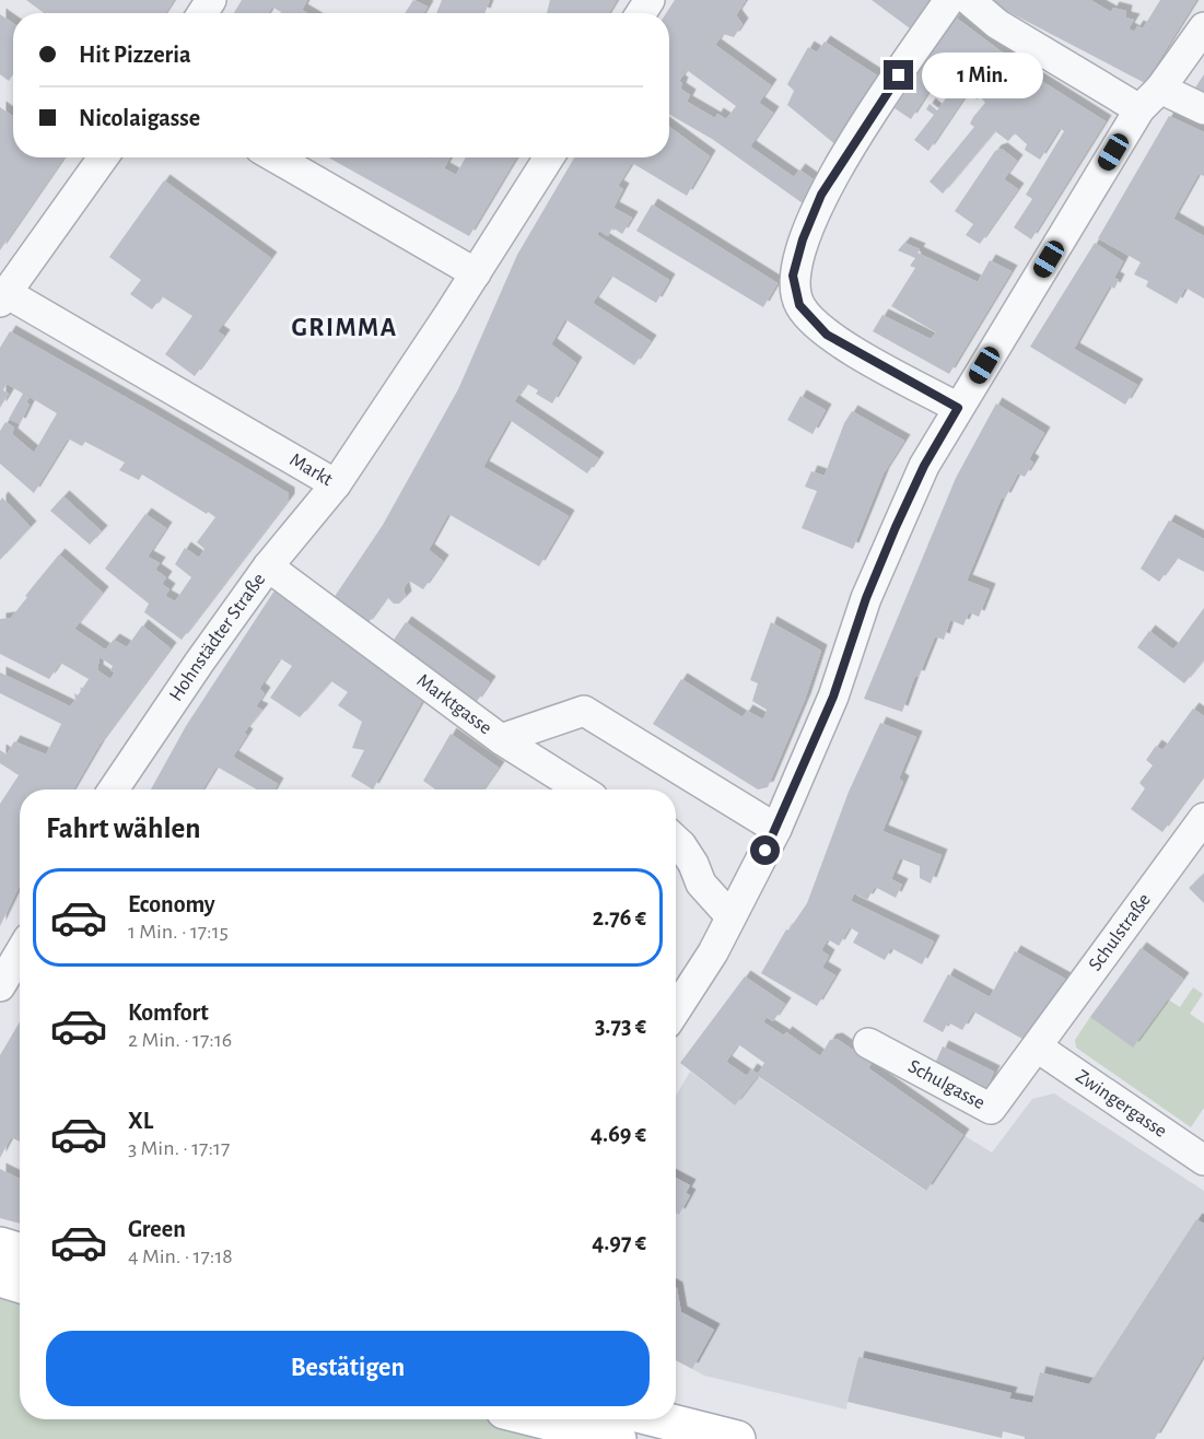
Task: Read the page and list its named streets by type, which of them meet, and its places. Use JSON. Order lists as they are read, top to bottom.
{
  "streets": {
    "street": [
      "Markt",
      "Hohnstädter Straße",
      "Marktgasse",
      "Schulstraße",
      "Schulgasse",
      "Zwingergasse"
    ]
  },
  "crossings": [
    ["Markt", "Hohnstädter Straße"],
    ["Hohnstädter Straße", "Marktgasse"],
    ["Schulstraße", "Schulgasse"],
    ["Schulstraße", "Zwingergasse"],
    ["Schulgasse", "Zwingergasse"]
  ],
  "districts": ["GRIMMA"],
  "page": {
    "banner": ["Hit Pizzeria", "Nicolaigasse"],
    "bubble": "1 Min.",
    "heading": "Fahrt wählen",
    "list": [
      {
        "name": "Economy",
        "note": "1 Min. · 17:15",
        "value": "2.76 €"
      },
      {
        "name": "Komfort",
        "note": "2 Min. · 17:16",
        "value": "3.73 €"
      },
      {
        "name": "XL",
        "note": "3 Min. · 17:17",
        "value": "4.69 €"
      },
      {
        "name": "Green",
        "note": "4 Min. · 17:18",
        "value": "4.97 €"
      }
    ],
    "buttons": "Bestätigen"
  }
}
